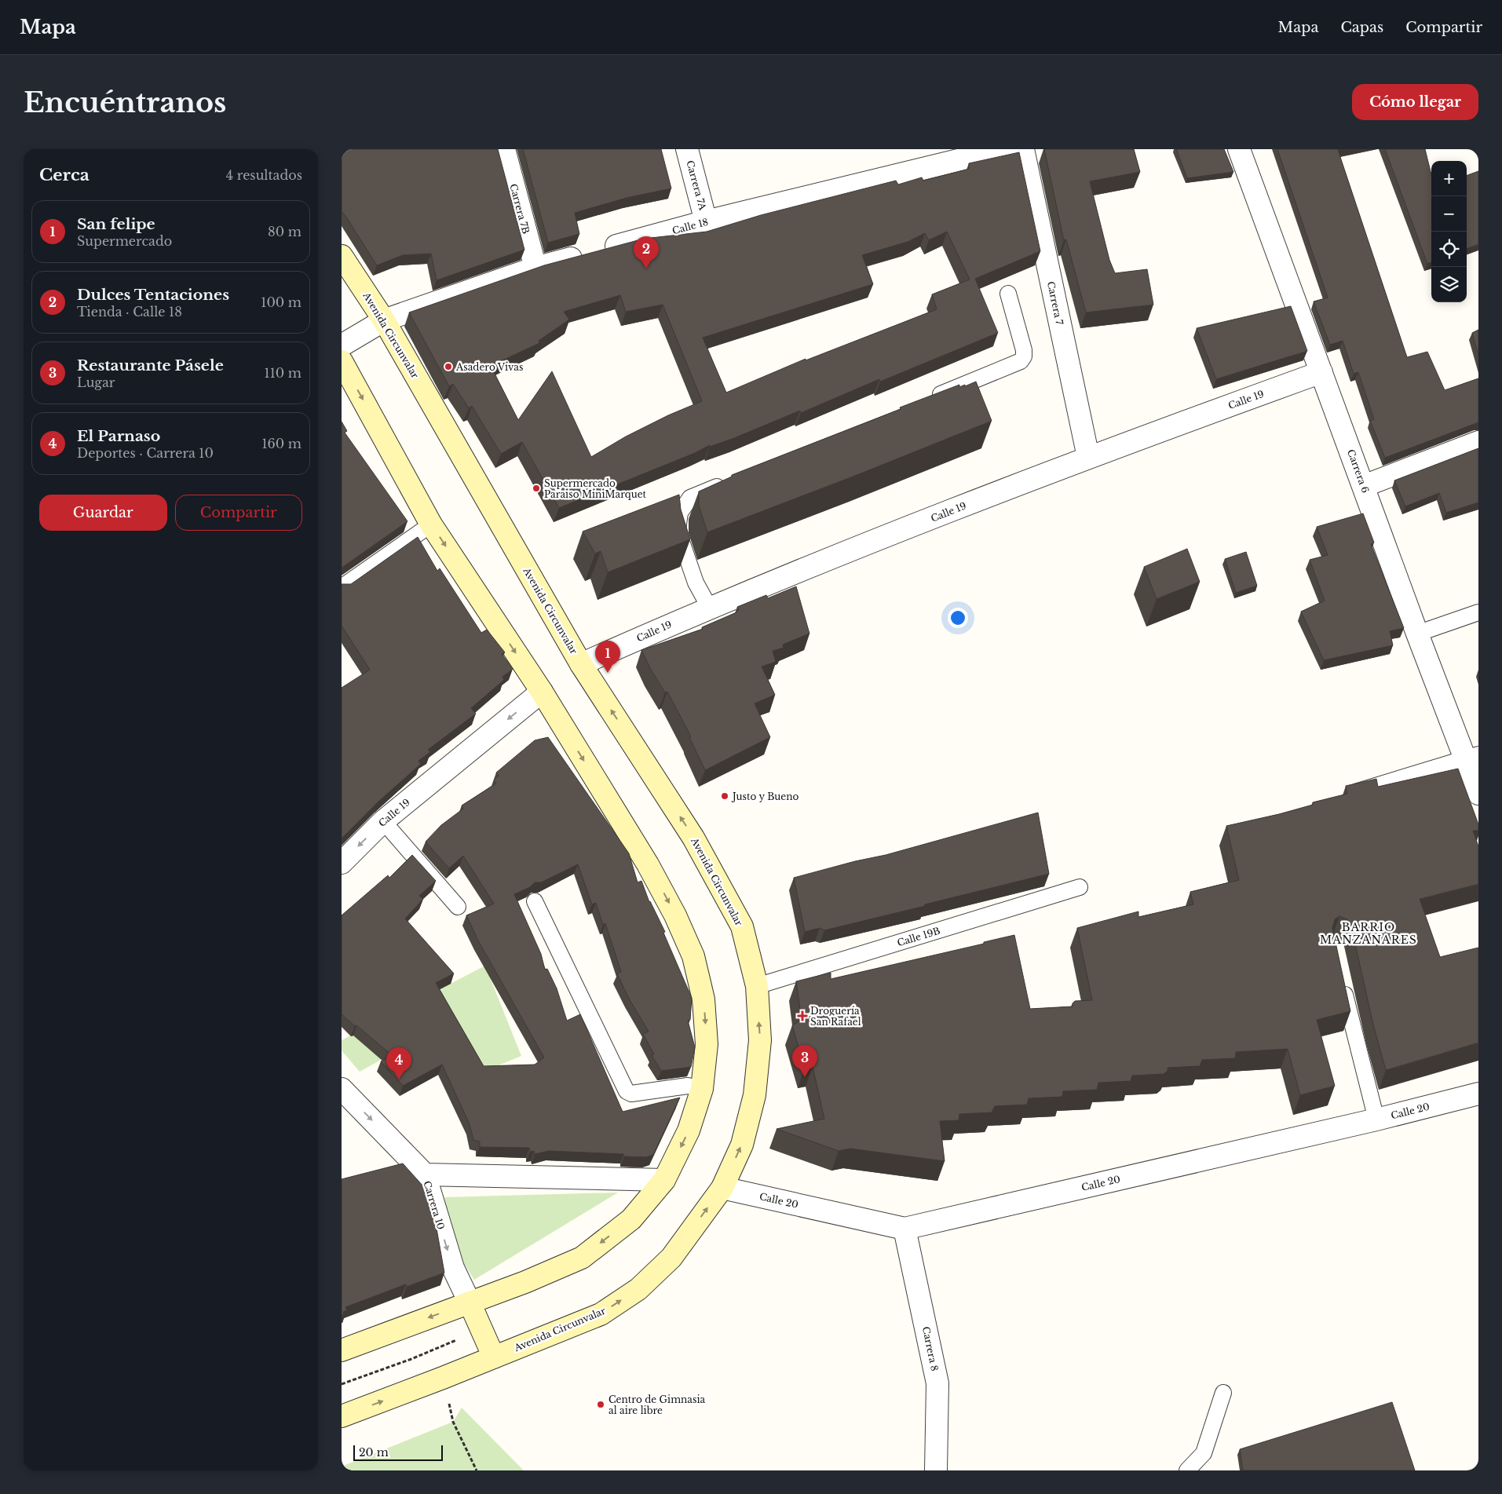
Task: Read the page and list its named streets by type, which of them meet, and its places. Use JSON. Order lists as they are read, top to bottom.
{
  "streets": {
    "main road": ["Avenida Circunvalar"],
    "street": [
      "Carrera 7A",
      "Carrera 7B",
      "Calle 18",
      "Carrera 7",
      "Calle 19",
      "Carrera 6",
      "Calle 20",
      "Carrera 10",
      "Carrera 8"
    ],
    "lane": ["Calle 19B"]
  },
  "crossings": [
    ["Carrera 7A", "Calle 18"],
    ["Carrera 7B", "Calle 18"],
    ["Calle 18", "Avenida Circunvalar"],
    ["Carrera 7", "Calle 19"],
    ["Avenida Circunvalar", "Calle 19"],
    ["Avenida Circunvalar", "Calle 19B"],
    ["Avenida Circunvalar", "Calle 20"],
    ["Calle 19", "Carrera 6"],
    ["Calle 20", "Carrera 8"]
  ],
  "one_way": ["Carrera 10"],
  "districts": ["BARRIO MANZANARES"],
  "places": {
    "other": [
      "Asadero Vivas",
      "Supermercado Paraiso MiniMarquet",
      "Justo y Bueno",
      "Centro de Gimnasia al aire libre"
    ],
    "health": ["Droguería San Rafael"]
  },
  "scale_bar": "20 m",
  "page": {
    "header": "Mapa",
    "nav": ["Mapa", "Capas", "Compartir"],
    "buttons": [
      "Cómo llegar",
      ["Guardar", "Compartir"]
    ],
    "title": "Encuéntranos",
    "heading": ["Cerca", "4 resultados"],
    "map_buttons": ["+", "−"],
    "list": [
      {
        "mark": "1",
        "name": "San felipe",
        "note": "Supermercado",
        "value": "80 m"
      },
      {
        "mark": "2",
        "name": "Dulces Tentaciones",
        "note": "Tienda · Calle 18",
        "value": "100 m"
      },
      {
        "mark": "3",
        "name": "Restaurante Pásele",
        "note": "Lugar",
        "value": "110 m"
      },
      {
        "mark": "4",
        "name": "El Parnaso",
        "note": "Deportes · Carrera 10",
        "value": "160 m"
      }
    ],
    "pins": [
      "2",
      "1",
      "3",
      "4"
    ],
    "scale": "20 m"
  }
}
